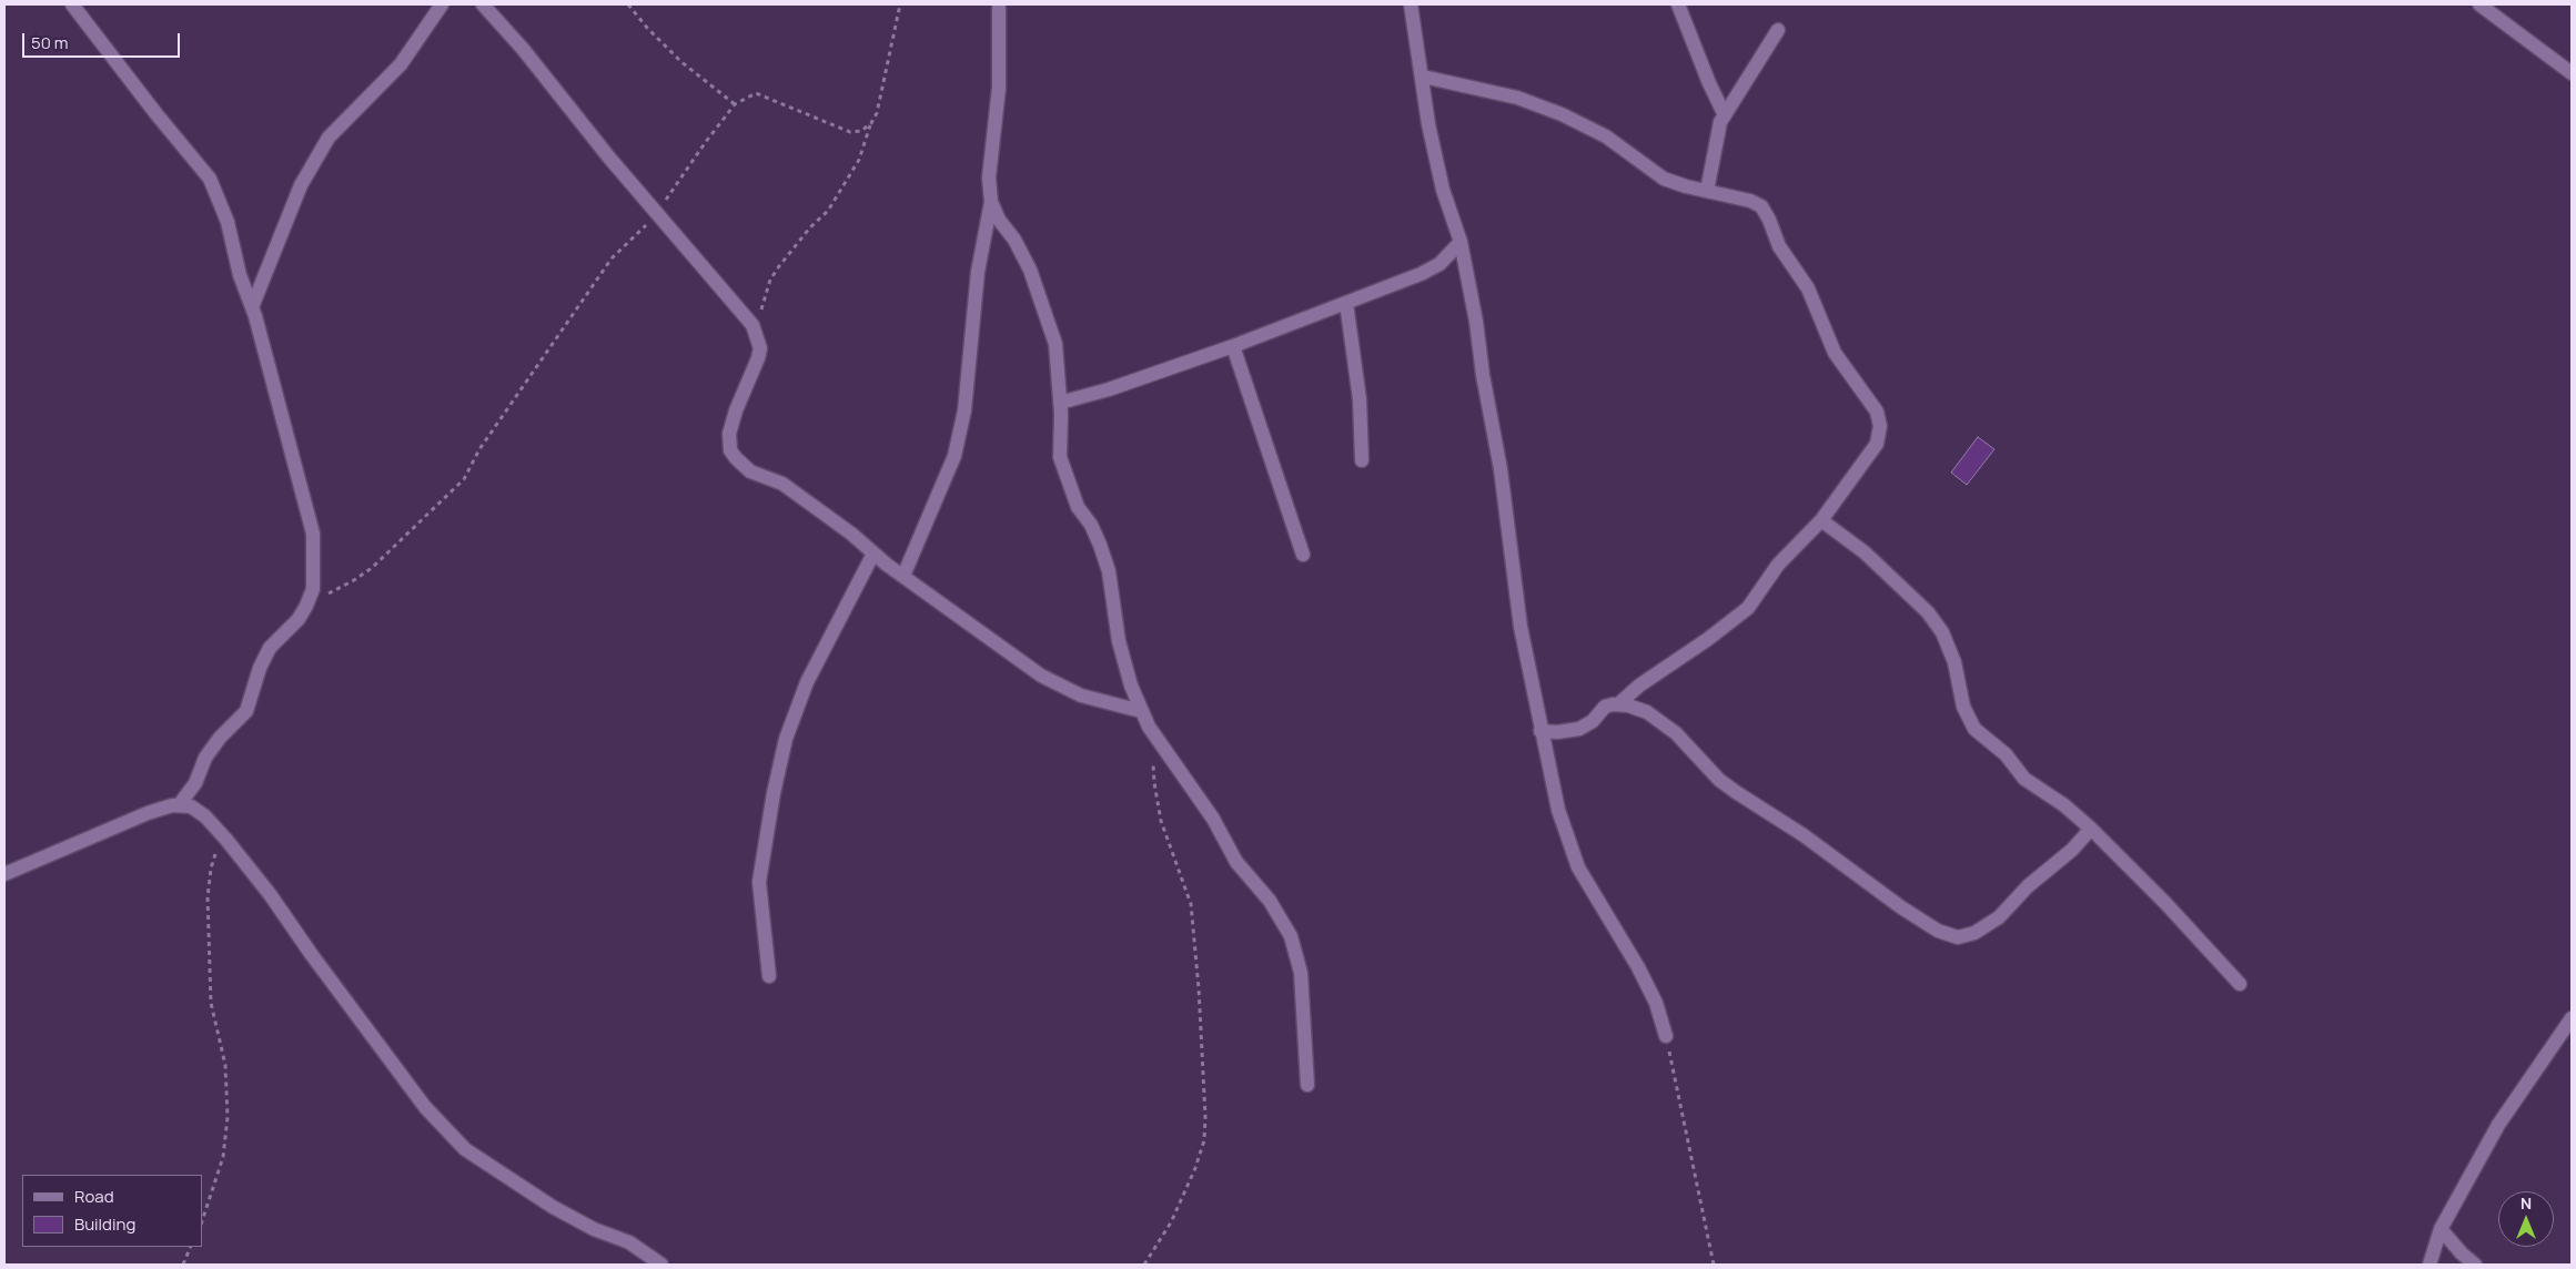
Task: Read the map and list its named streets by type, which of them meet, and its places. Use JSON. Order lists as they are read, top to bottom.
{
  "legend": ["Road", "Building"],
  "scale_bar": "50 m",
  "north": "top"
}
